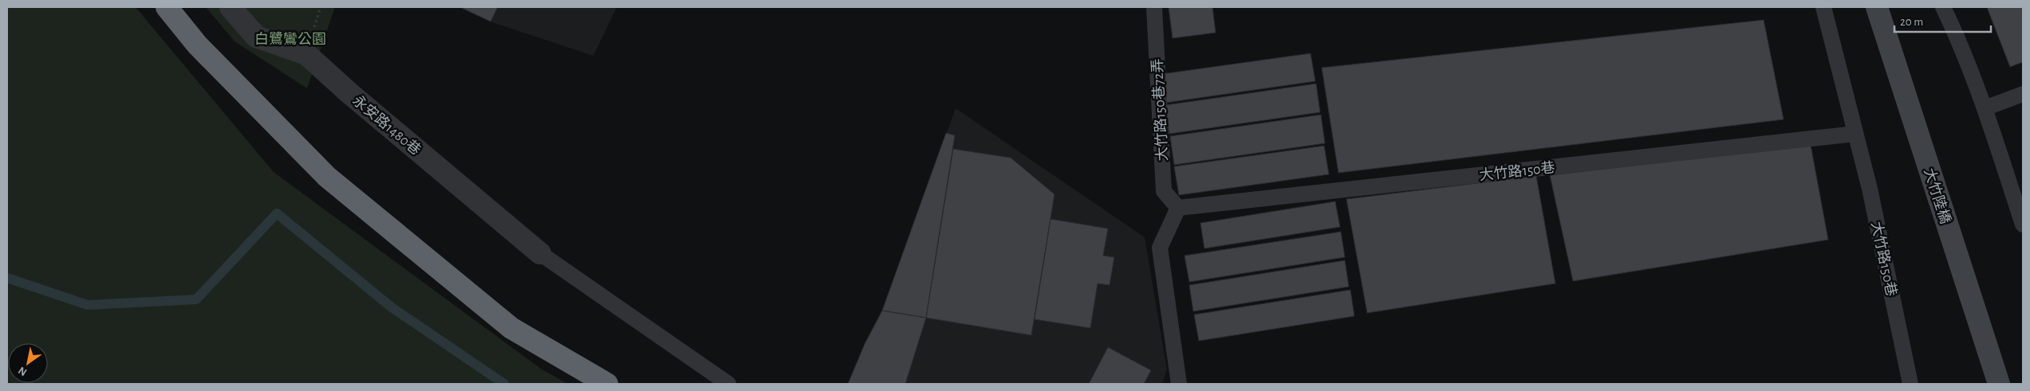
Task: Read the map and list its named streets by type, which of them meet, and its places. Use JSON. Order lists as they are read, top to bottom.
{
  "streets": {
    "main road": ["大竹陸橋"],
    "street": ["永安路1480巷"],
    "lane": ["大竹路150巷72弄", "大竹路150巷"]
  },
  "crossings": [
    ["大竹路150巷72弄", "大竹路150巷"]
  ],
  "parks": ["白鷺鸞公園"],
  "scale_bar": "20 m",
  "north": "bottom left"
}
